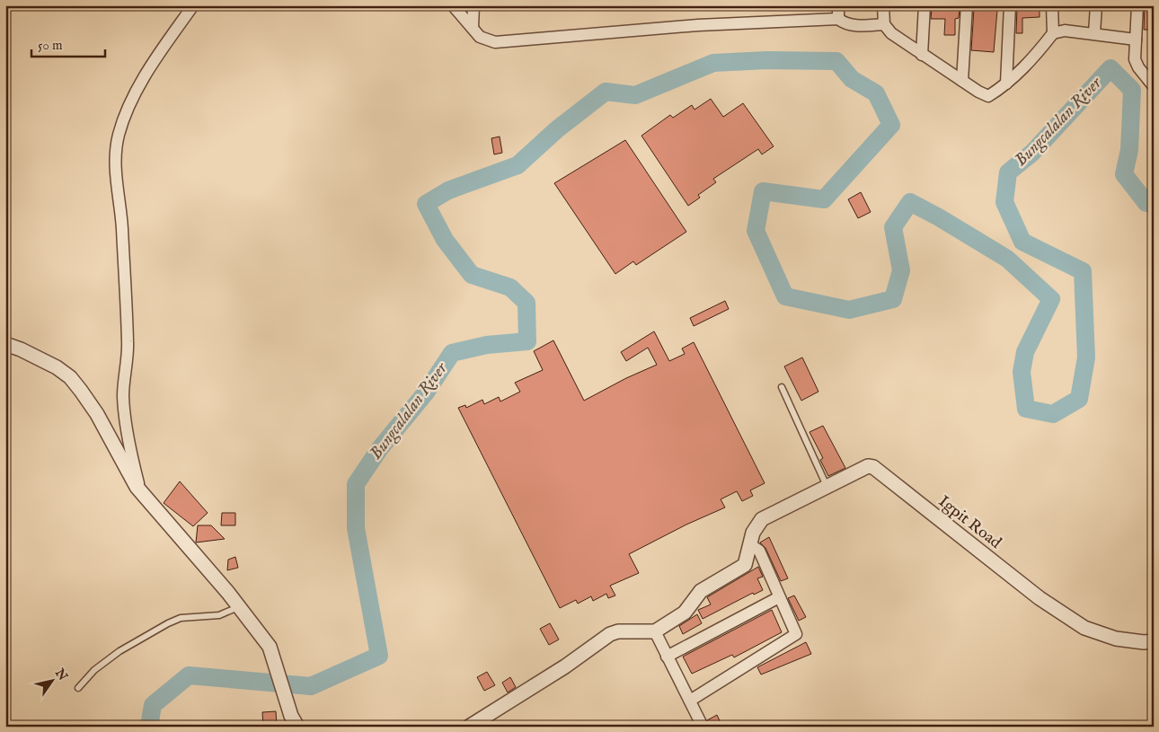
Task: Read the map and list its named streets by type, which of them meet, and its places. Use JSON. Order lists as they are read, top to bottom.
{
  "streets": {
    "street": ["Igpit Road"]
  },
  "water": ["Bungcalalan River"],
  "scale_bar": "50 m",
  "north": "top right"
}
